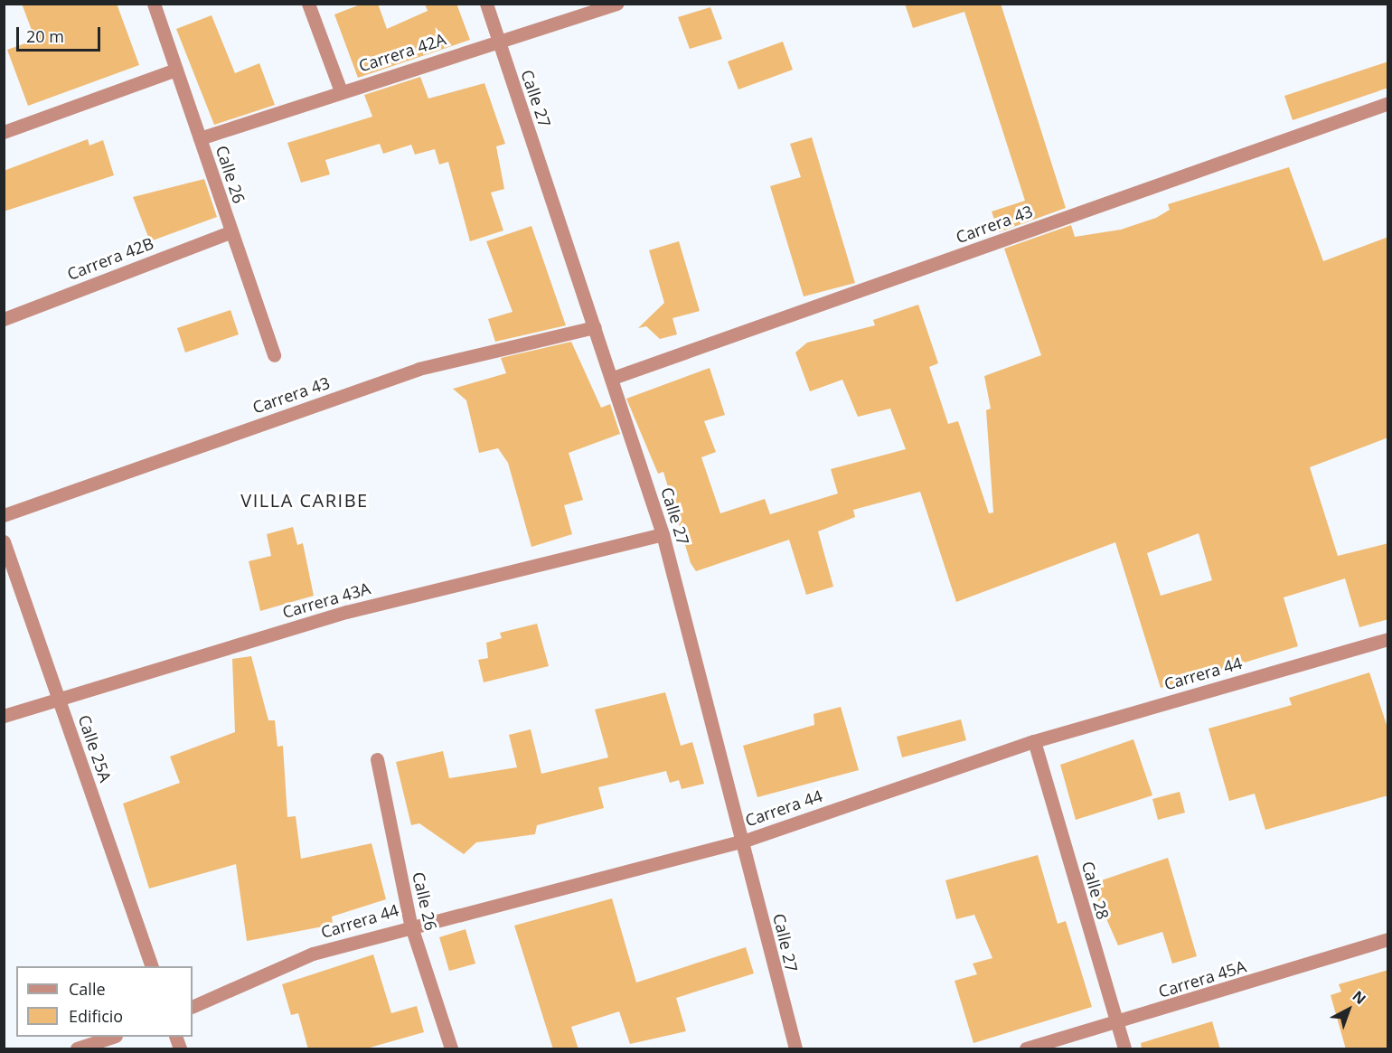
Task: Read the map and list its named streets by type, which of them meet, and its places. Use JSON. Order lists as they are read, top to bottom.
{
  "streets": {
    "street": [
      "Carrera 42A",
      "Calle 27",
      "Calle 26",
      "Carrera 43",
      "Carrera 42B",
      "Carrera 43A",
      "Carrera 44",
      "Calle 25A",
      "Calle 28",
      "Carrera 45A"
    ]
  },
  "crossings": [
    ["Carrera 42A", "Calle 27"],
    ["Carrera 42A", "Calle 26"],
    ["Calle 27", "Carrera 43"],
    ["Calle 27", "Carrera 43A"],
    ["Calle 27", "Carrera 44"],
    ["Calle 26", "Carrera 42B"],
    ["Calle 26", "Carrera 44"],
    ["Carrera 43A", "Calle 25A"],
    ["Carrera 44", "Calle 28"],
    ["Calle 28", "Carrera 45A"]
  ],
  "districts": ["VILLA CARIBE"],
  "legend": ["Calle", "Edificio"],
  "scale_bar": "20 m",
  "north": "top right"
}
